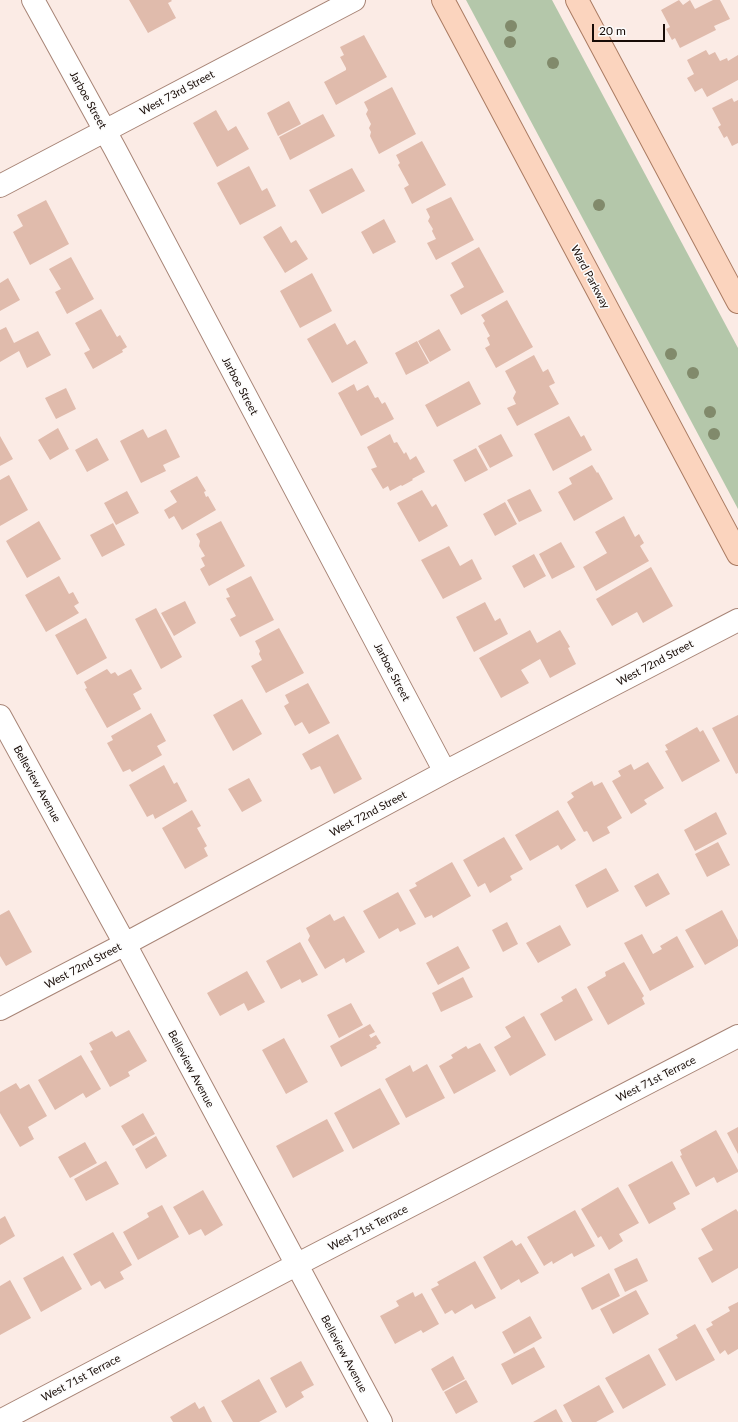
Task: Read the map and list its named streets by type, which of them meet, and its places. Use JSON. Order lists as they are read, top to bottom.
{
  "streets": {
    "main road": ["Ward Parkway"],
    "street": [
      "West 73rd Street",
      "Jarboe Street",
      "West 72nd Street",
      "Belleview Avenue",
      "West 71st Terrace"
    ]
  },
  "crossings": [
    ["West 73rd Street", "Jarboe Street"],
    ["Jarboe Street", "West 72nd Street"],
    ["West 72nd Street", "Belleview Avenue"],
    ["Belleview Avenue", "West 71st Terrace"]
  ],
  "scale_bar": "20 m"
}
